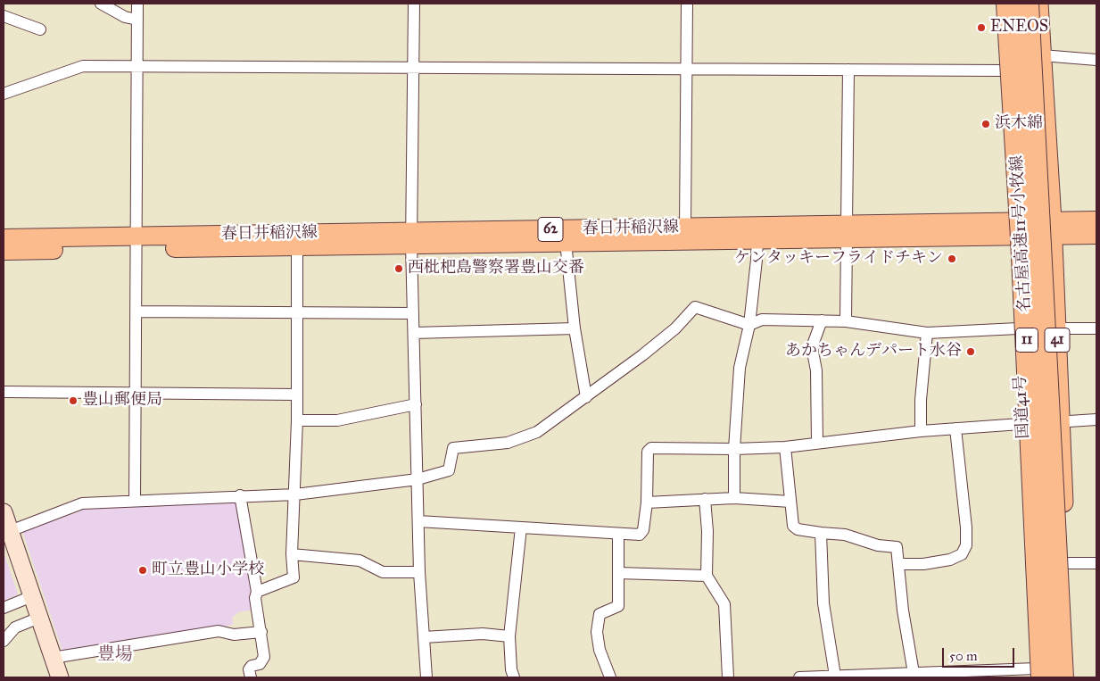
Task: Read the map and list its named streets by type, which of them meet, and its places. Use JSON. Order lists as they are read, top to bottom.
{
  "streets": {
    "highway": [
      "名古屋高速11号小牧線",
      "11",
      "41",
      "国道41号"
    ],
    "main road": ["春日井稲沢線", "62"]
  },
  "crossings": [
    ["春日井稲沢線", "41"],
    ["春日井稲沢線", "国道41号"],
    ["名古屋高速11号小牧線", "国道41号"]
  ],
  "districts": ["豊場"],
  "places": [
    "ENEOS",
    "浜木綿",
    "ケンタッキーフライドチキン",
    "西枇杷島警察署豊山交番",
    "あかちゃんデパート水谷",
    "豊山郵便局",
    "町立豊山小学校"
  ],
  "scale_bar": "50 m"
}
